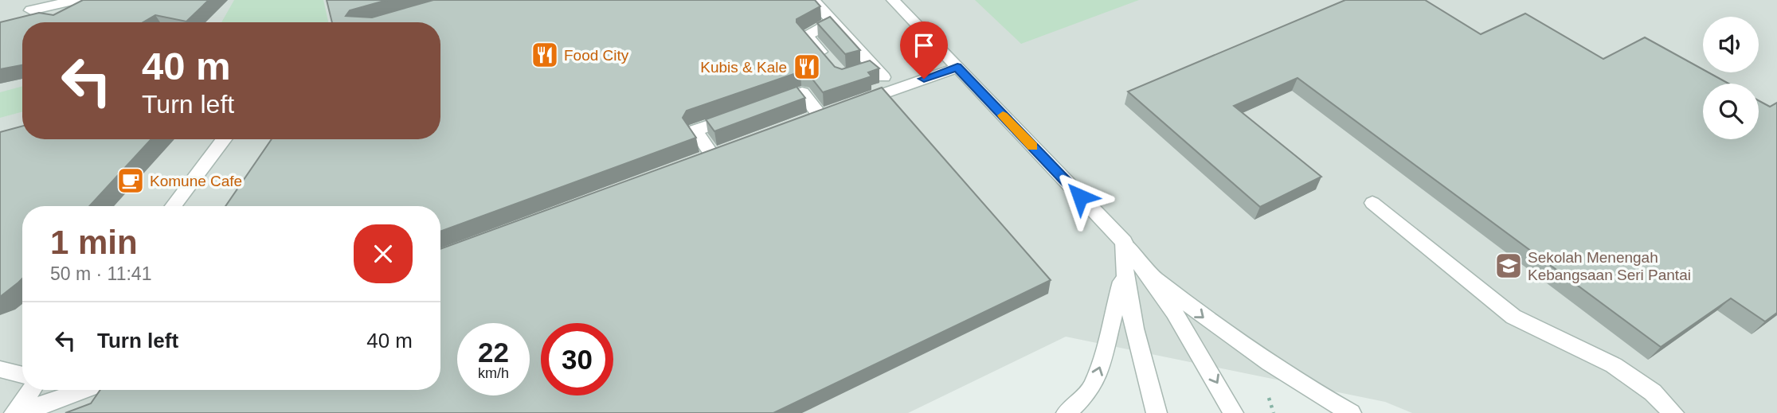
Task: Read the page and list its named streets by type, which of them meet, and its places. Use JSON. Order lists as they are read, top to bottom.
{
  "places": {
    "restaurant": ["Food City", "Kubis & Kale"],
    "cafe": ["Komune Cafe"],
    "school or university": ["Sekolah Menengah Kebangsaan Seri Pantai"]
  },
  "page": {
    "turn": ["40 m", "Turn left"],
    "heading": ["1 min", "50 m · 11:41"],
    "list": [
      {
        "name": "Turn left",
        "value": "40 m"
      }
    ],
    "speed": "22 km/h",
    "limit": "30"
  }
}
